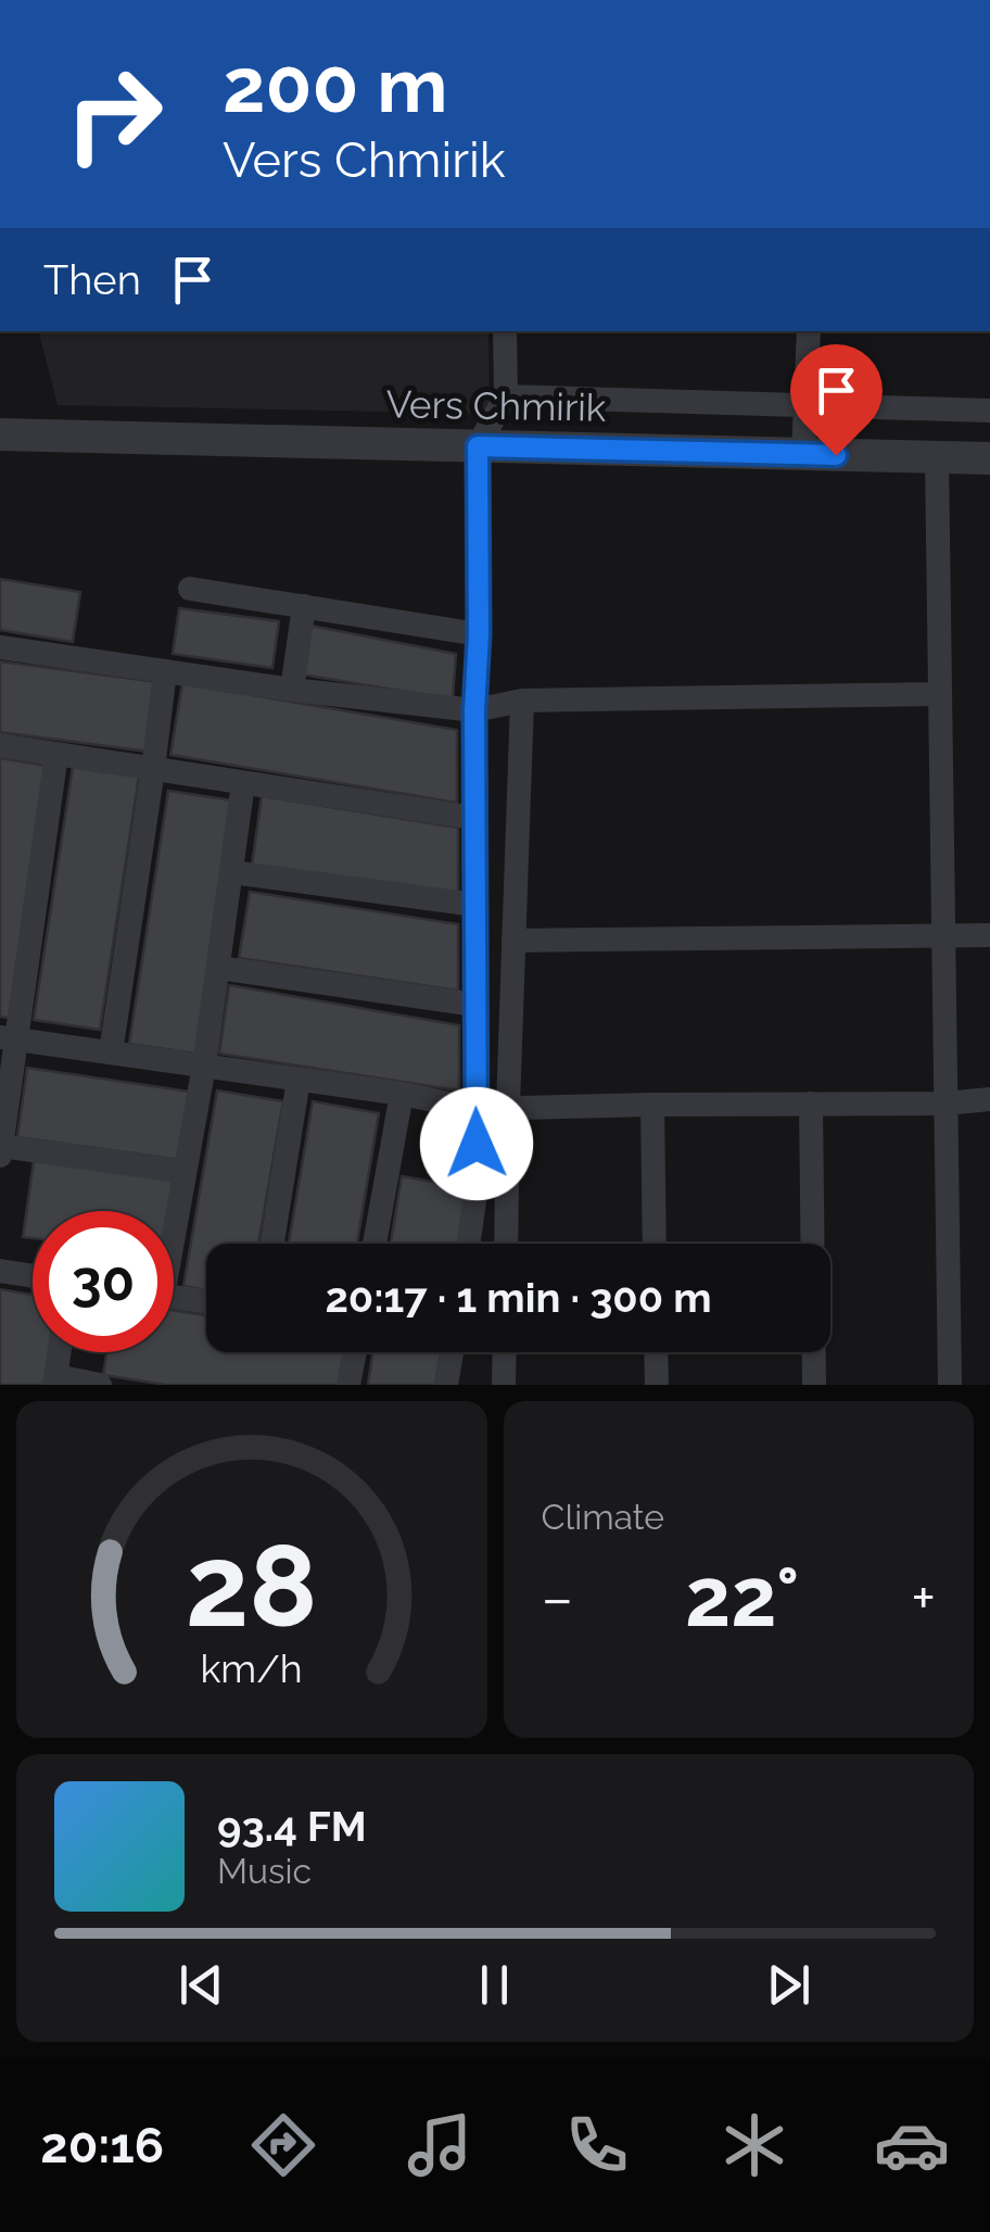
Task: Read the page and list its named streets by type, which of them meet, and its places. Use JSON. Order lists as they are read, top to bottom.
{
  "streets": {
    "street": ["Vers Chmirik"]
  },
  "page": {
    "turn": ["200 m", "Vers Chmirik"],
    "then": "Then",
    "limit": "30",
    "trip": "20:17 · 1 min · 300 m",
    "tile": "Climate",
    "heat": ["−", "22°", "+"],
    "song": ["93.4 FM", "Music"],
    "tabs": "20:16",
    "gauge": ["28", "km/h"]
  }
}
